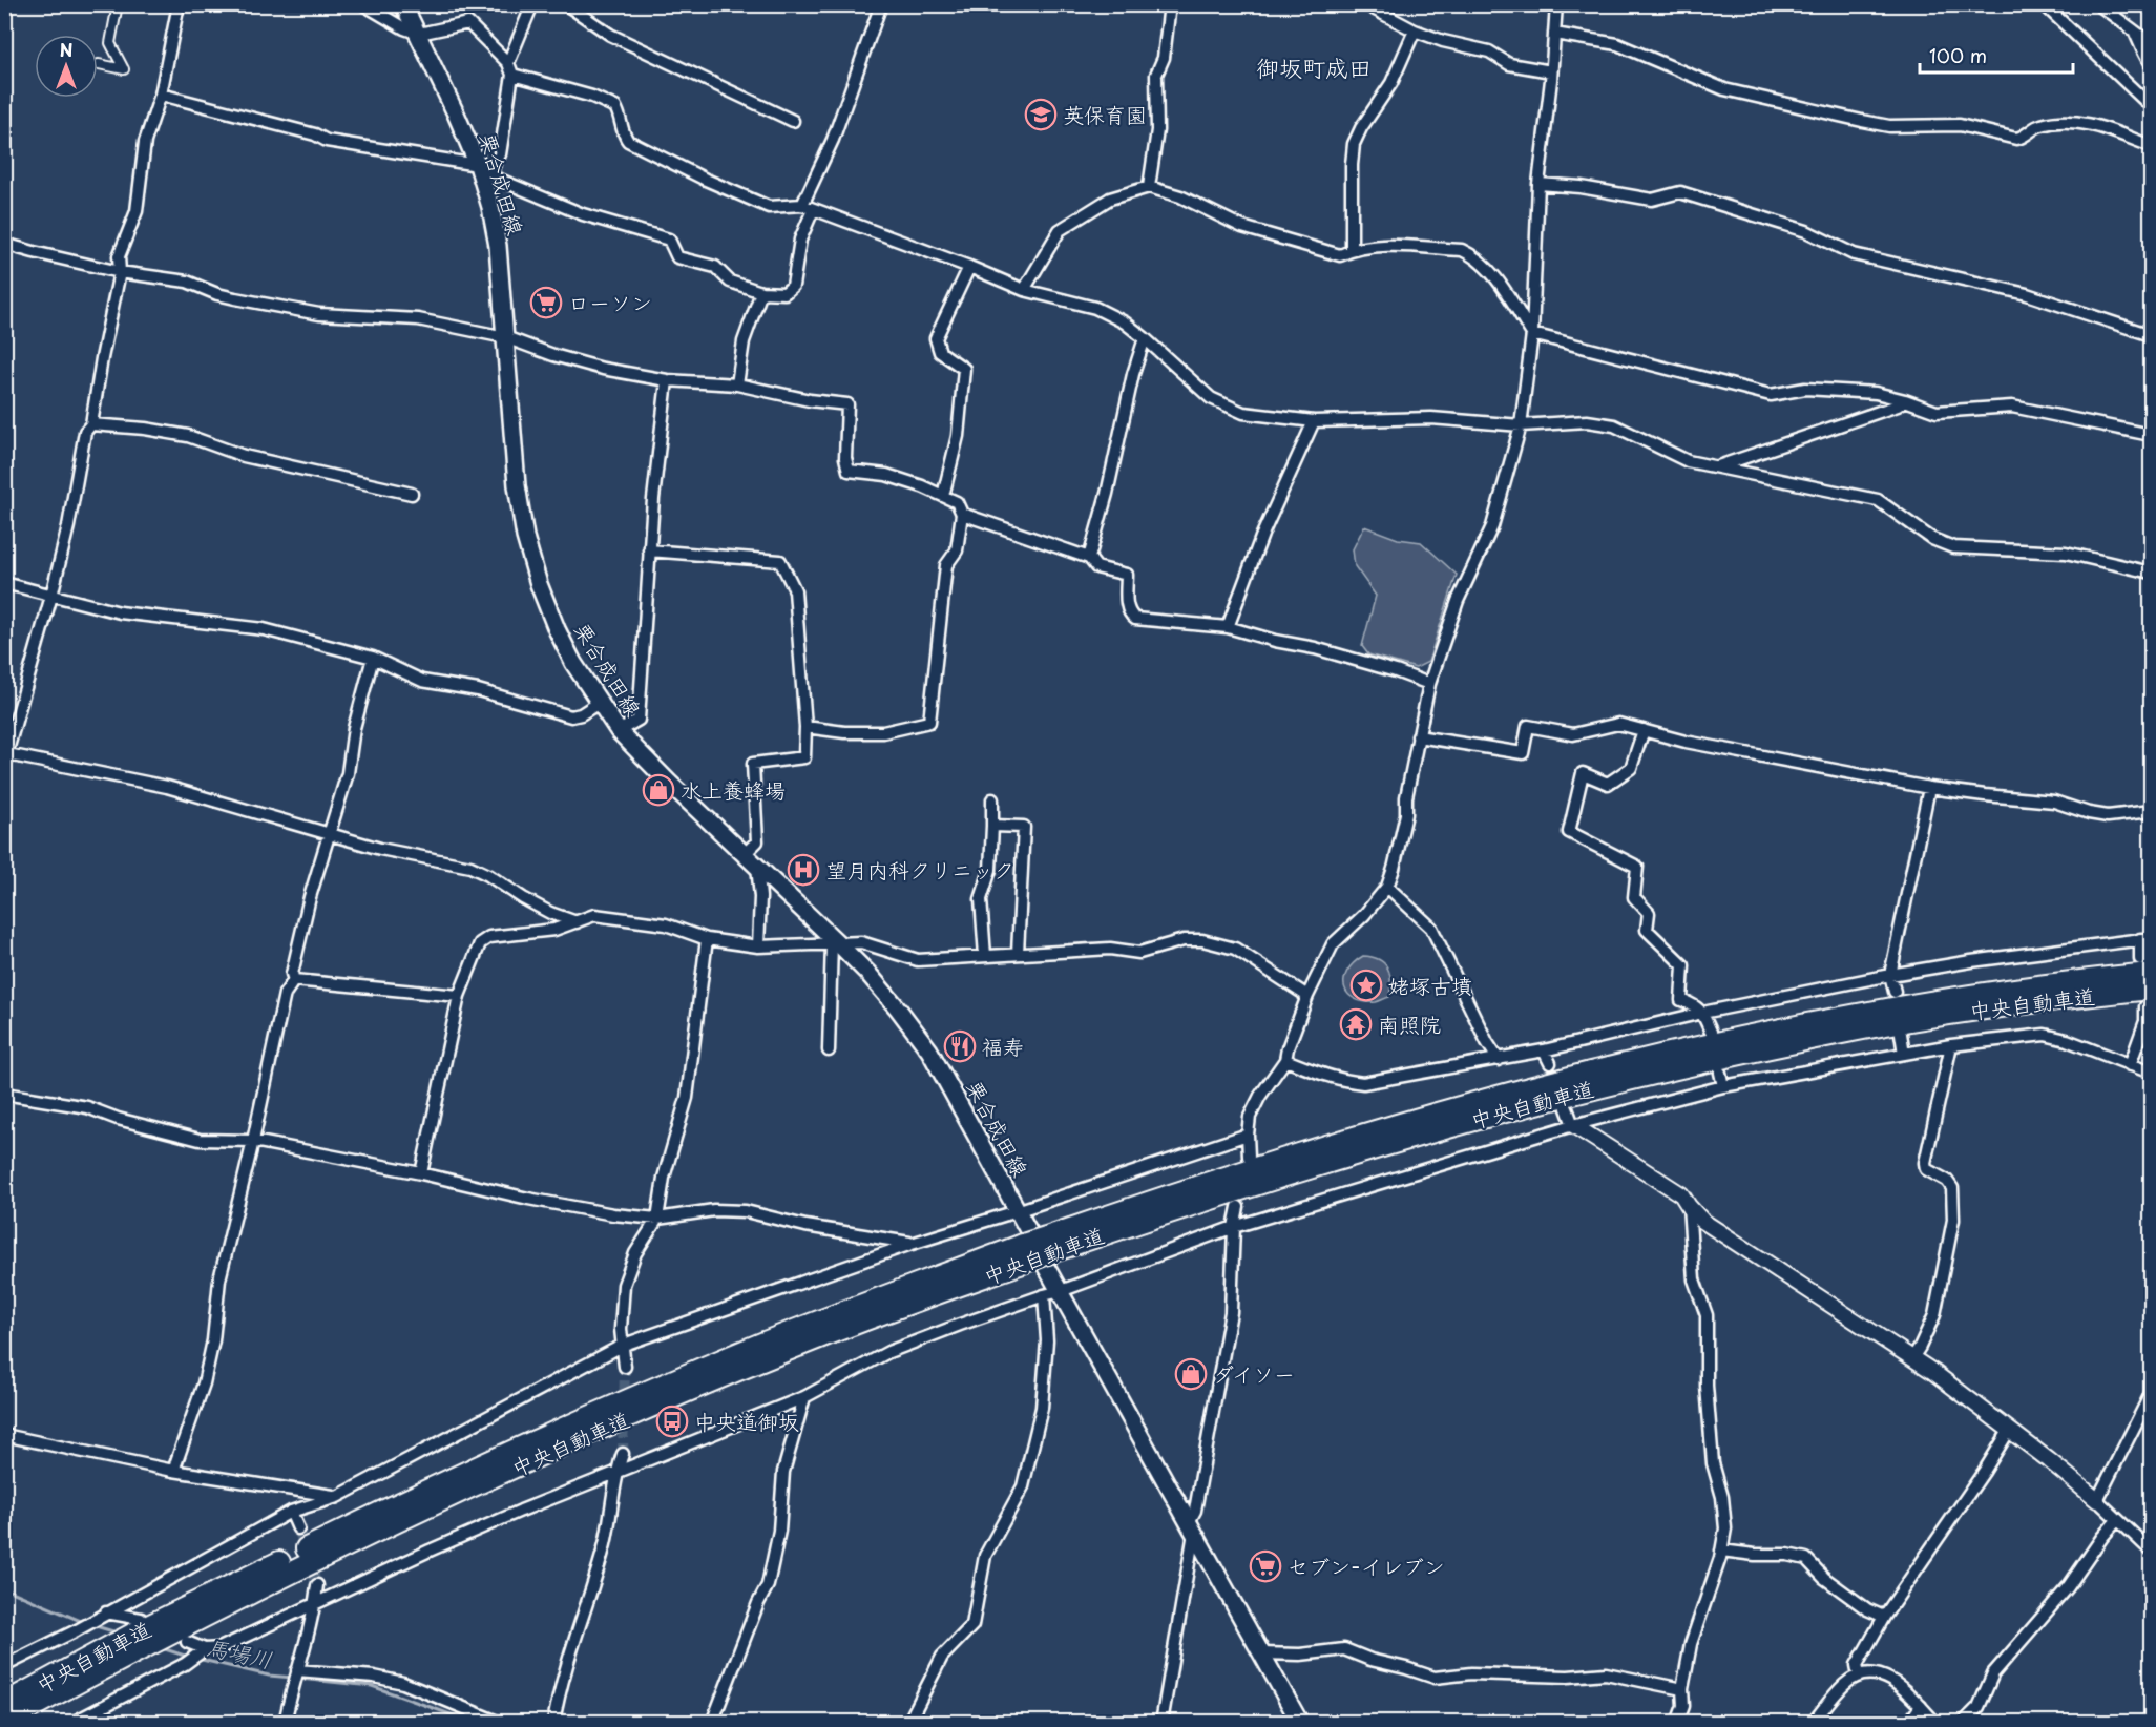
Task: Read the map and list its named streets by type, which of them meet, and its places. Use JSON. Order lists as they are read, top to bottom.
{
  "streets": {
    "highway": ["中央自動車道"],
    "main road": ["栗合成田線"]
  },
  "crossings": [
    ["栗合成田線", "中央自動車道"]
  ],
  "districts": ["御坂町成田"],
  "water": ["馬場川"],
  "places": {
    "school or university": ["英保育園"],
    "supermarket": ["ローソン", "セブン-イレブン"],
    "shop": ["水上養蜂場", "ダイソー"],
    "hospital": ["望月内科クリニック"],
    "place": ["姥塚古墳"],
    "temple": ["南照院"],
    "restaurant": ["福寿"],
    "bus stop": ["中央道御坂"]
  },
  "scale_bar": "100 m",
  "north": "top"
}
